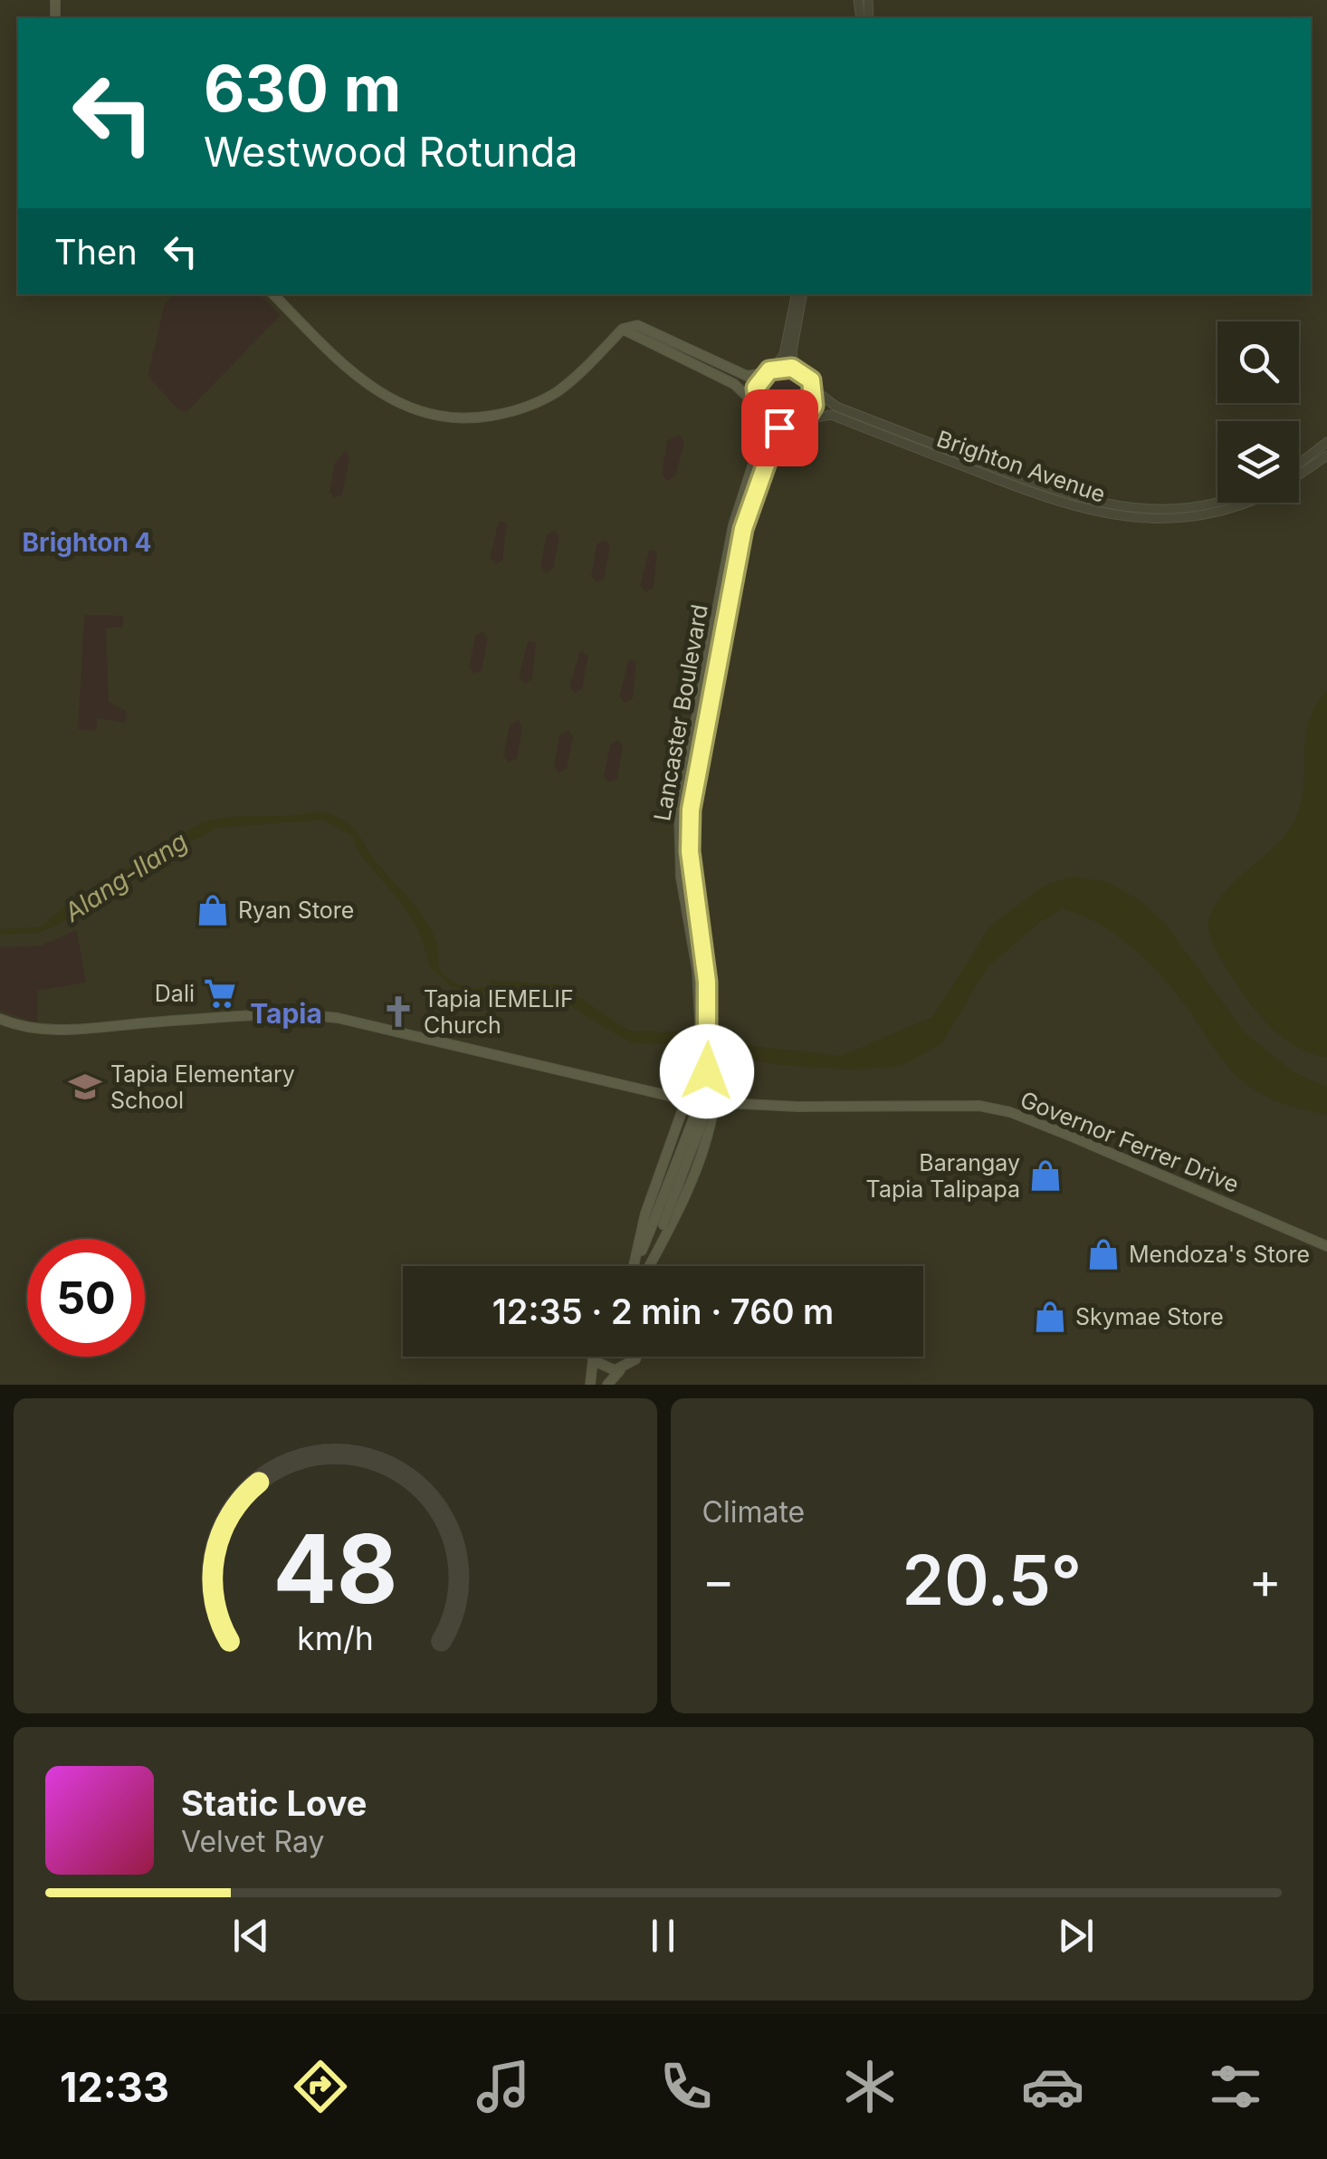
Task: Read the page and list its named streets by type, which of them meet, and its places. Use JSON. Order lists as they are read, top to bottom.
{
  "streets": {
    "main road": ["Lancaster Boulevard", "Governor Ferrer Drive"],
    "street": ["Brighton Avenue"]
  },
  "crossings": [
    ["Brighton Avenue", "Lancaster Boulevard"]
  ],
  "districts": ["Brighton 4", "Tapia"],
  "water": ["Alang-Ilang"],
  "places": {
    "shop": [
      "Ryan Store",
      "Barangay Tapia Talipapa",
      "Mendoza's Store",
      "Skymae Store"
    ],
    "supermarket": ["Dali"],
    "church": ["Tapia IEMELIF Church"],
    "school or university": ["Tapia Elementary School"]
  },
  "page": {
    "turn": ["630 m", "Westwood Rotunda"],
    "then": "Then",
    "limit": "50",
    "trip": "12:35 · 2 min · 760 m",
    "tile": "Climate",
    "heat": ["−", "20.5°", "+"],
    "song": ["Static Love", "Velvet Ray"],
    "tabs": "12:33",
    "gauge": ["48", "km/h"]
  }
}
